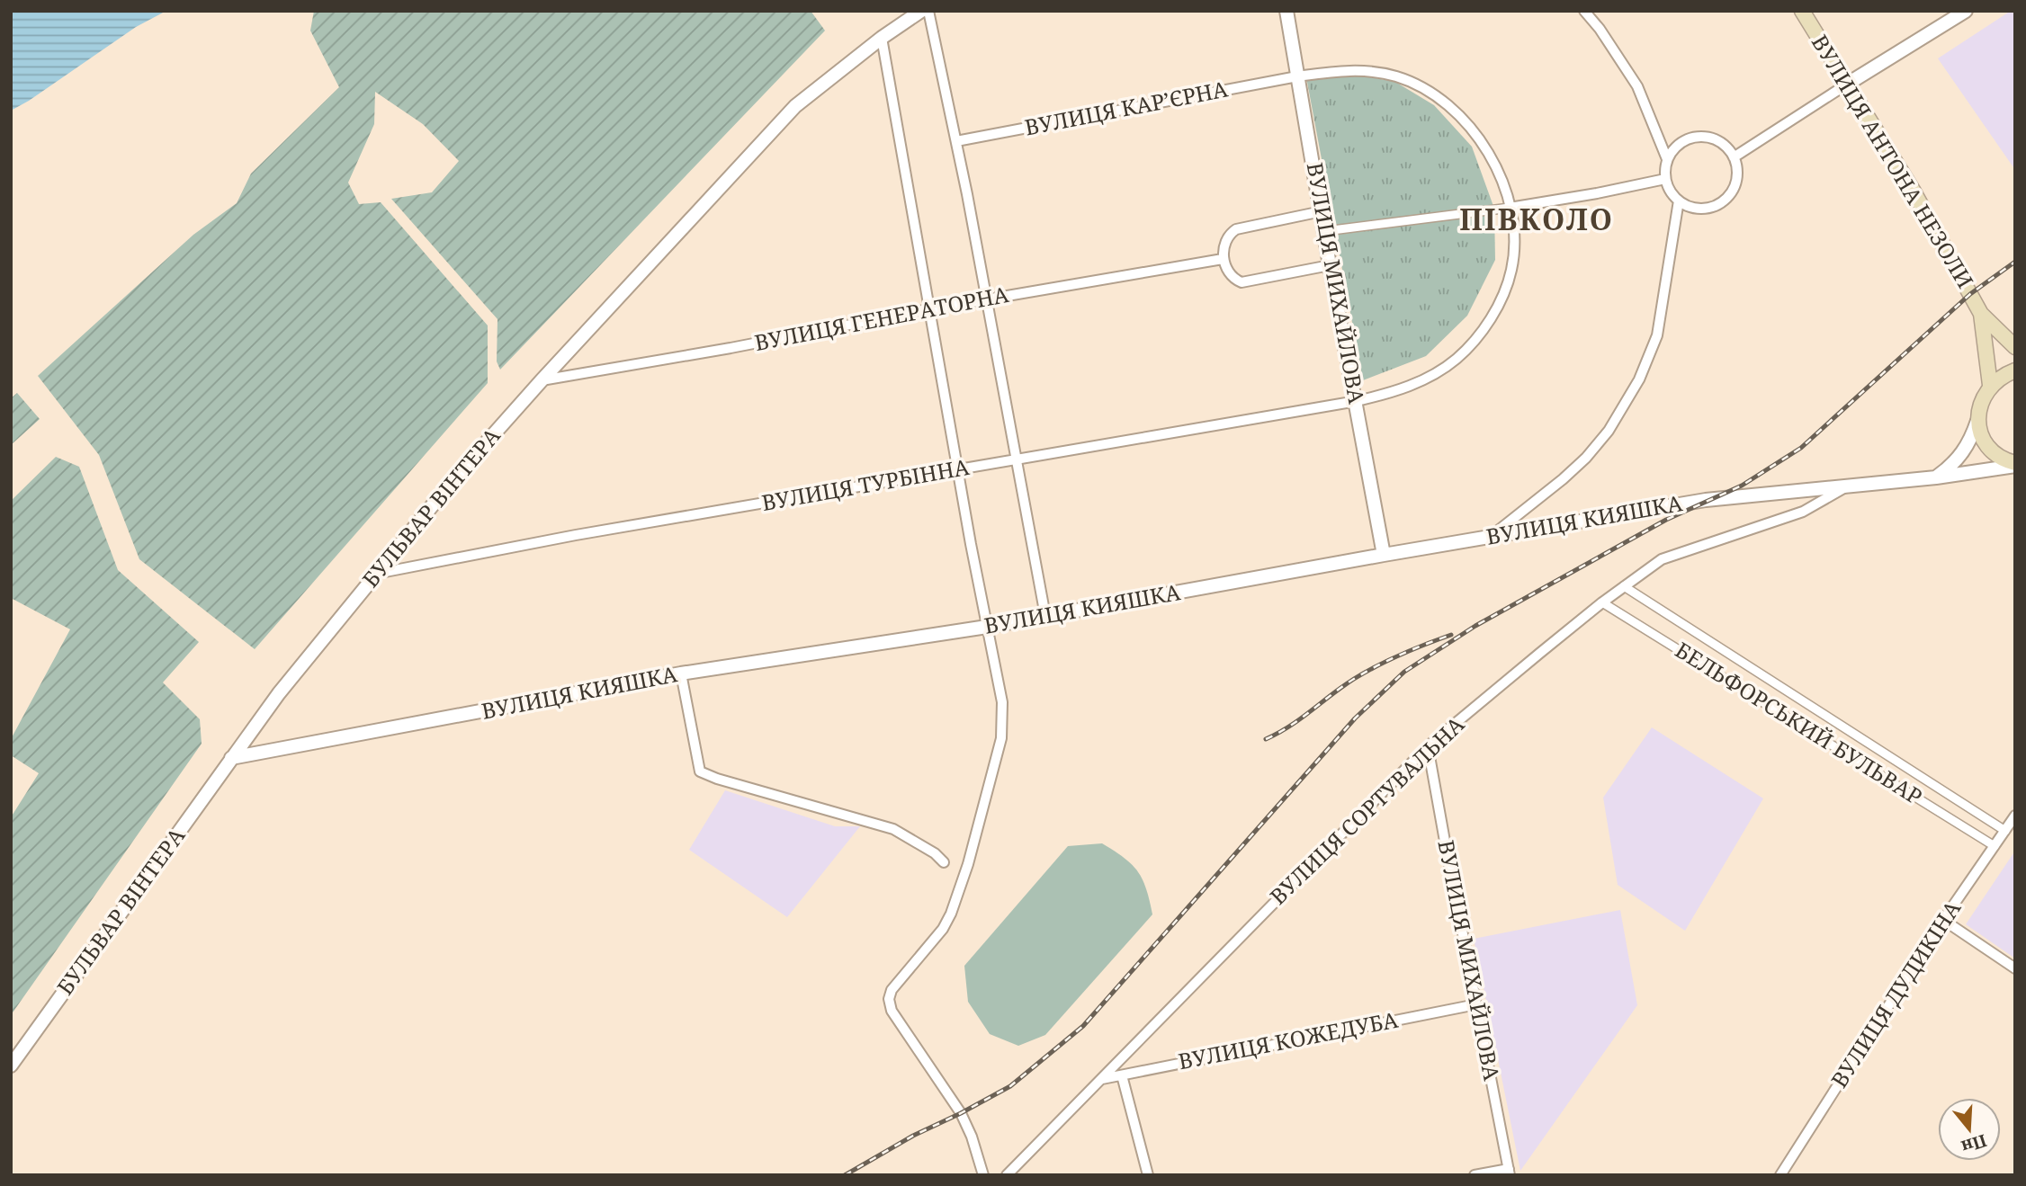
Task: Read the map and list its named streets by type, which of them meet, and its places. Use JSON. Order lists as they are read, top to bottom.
{
  "streets": {
    "main road": ["ВУЛИЦЯ АНТОНА НЕЗОЛИ"],
    "street": [
      "ВУЛИЦЯ КАР’ЄРНА",
      "ВУЛИЦЯ МИХАЙЛОВА",
      "ВУЛИЦЯ ГЕНЕРАТОРНА",
      "ВУЛИЦЯ ТУРБІННА",
      "БУЛЬВАР ВІНТЕРА",
      "ВУЛИЦЯ КИЯШКА",
      "БЕЛЬФОРСЬКИЙ БУЛЬВАР",
      "ВУЛИЦЯ СОРТУВАЛЬНА",
      "ВУЛИЦЯ ДУДИКІНА",
      "ВУЛИЦЯ КОЖЕДУБА"
    ]
  },
  "crossings": [
    ["ВУЛИЦЯ КАР’ЄРНА", "ВУЛИЦЯ МИХАЙЛОВА"],
    ["ВУЛИЦЯ КАР’ЄРНА", "ВУЛИЦЯ ТУРБІННА"],
    ["ВУЛИЦЯ МИХАЙЛОВА", "ВУЛИЦЯ ТУРБІННА"],
    ["ВУЛИЦЯ МИХАЙЛОВА", "ВУЛИЦЯ КИЯШКА"],
    ["ВУЛИЦЯ МИХАЙЛОВА", "ВУЛИЦЯ СОРТУВАЛЬНА"],
    ["ВУЛИЦЯ МИХАЙЛОВА", "ВУЛИЦЯ КОЖЕДУБА"],
    ["ВУЛИЦЯ ГЕНЕРАТОРНА", "БУЛЬВАР ВІНТЕРА"],
    ["ВУЛИЦЯ ТУРБІННА", "БУЛЬВАР ВІНТЕРА"],
    ["БУЛЬВАР ВІНТЕРА", "ВУЛИЦЯ КИЯШКА"],
    ["ВУЛИЦЯ КИЯШКА", "ВУЛИЦЯ СОРТУВАЛЬНА"],
    ["БЕЛЬФОРСЬКИЙ БУЛЬВАР", "ВУЛИЦЯ СОРТУВАЛЬНА"],
    ["БЕЛЬФОРСЬКИЙ БУЛЬВАР", "ВУЛИЦЯ ДУДИКІНА"],
    ["ВУЛИЦЯ СОРТУВАЛЬНА", "ВУЛИЦЯ КОЖЕДУБА"]
  ],
  "districts": ["ПІВКОЛО"],
  "north": "bottom"
}
